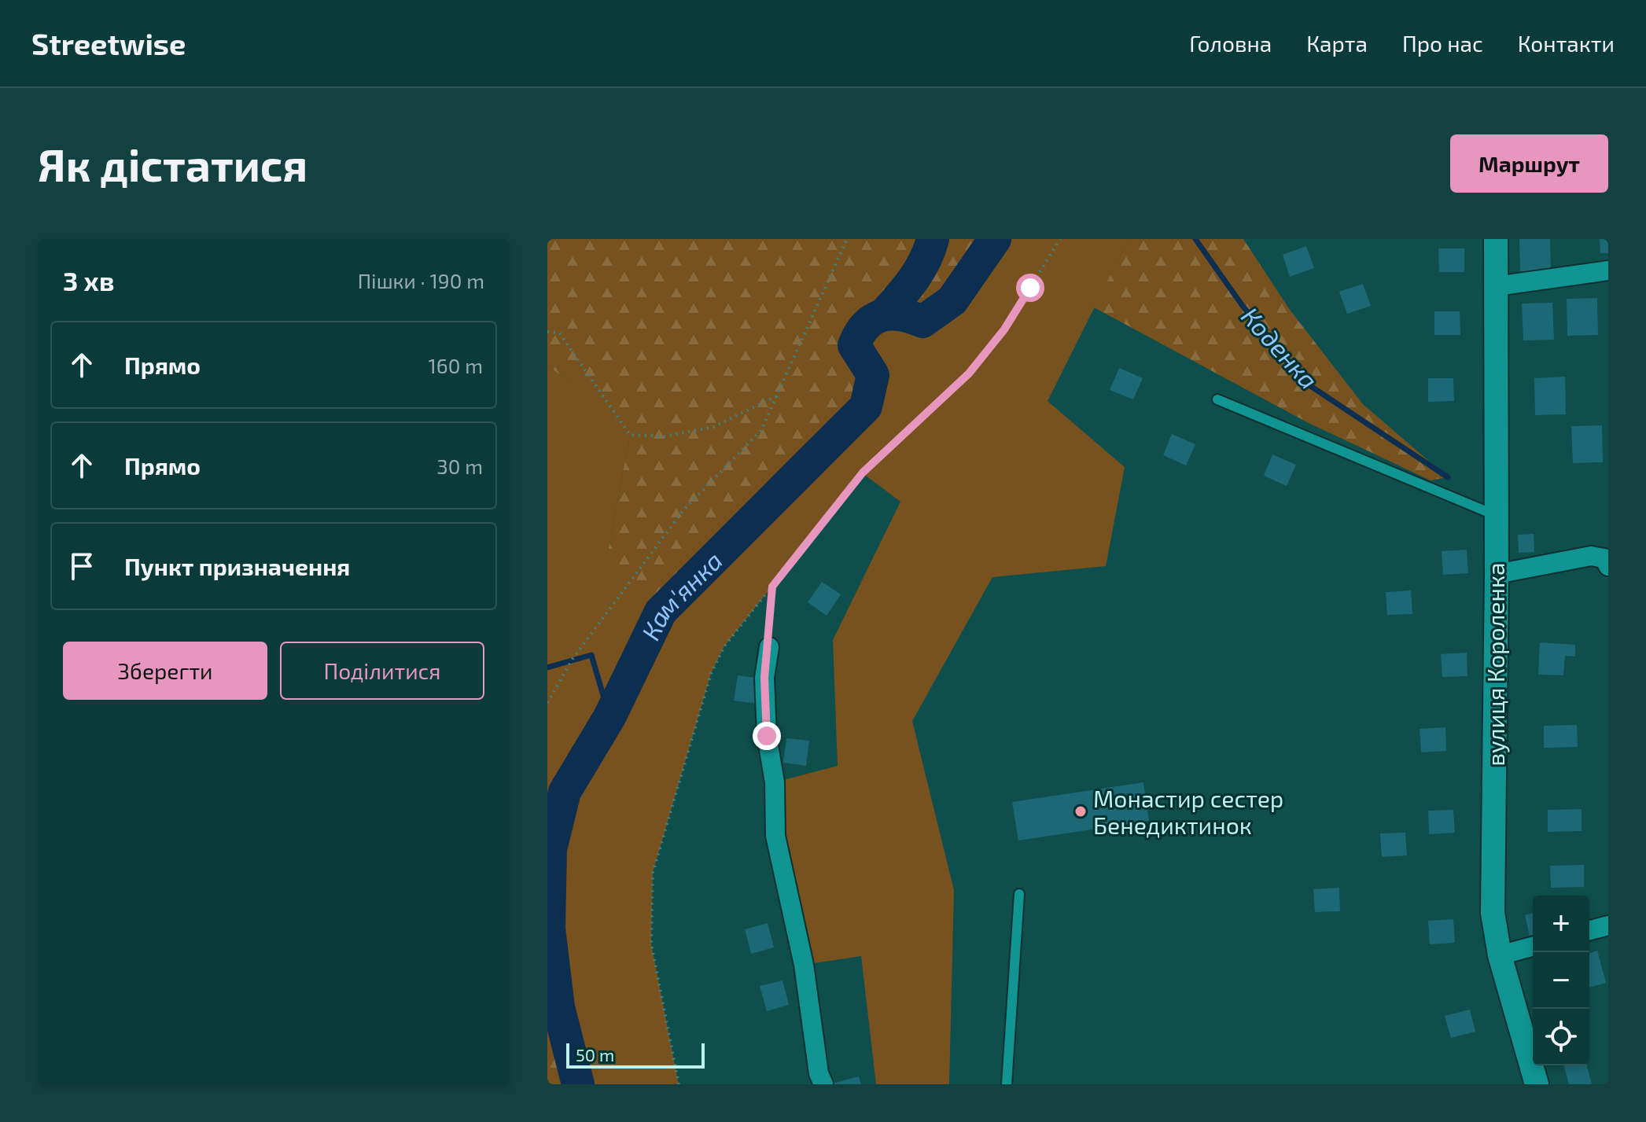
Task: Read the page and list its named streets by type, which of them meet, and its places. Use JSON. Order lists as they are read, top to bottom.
{
  "streets": {
    "street": ["вулиця Короленка"]
  },
  "water": ["Коденка", "Кам'янка"],
  "places": ["Монастир сестер Бенедиктинок"],
  "scale_bar": "50 m",
  "page": {
    "header": "Streetwise",
    "nav": [
      "Головна",
      "Карта",
      "Про нас",
      "Контакти"
    ],
    "buttons": [
      "Маршрут",
      ["Зберегти", "Поділитися"]
    ],
    "title": "Як дістатися",
    "heading": ["3 хв", "Пішки · 190 m"],
    "list": [
      ["Прямо", "160 m"],
      ["Прямо", "30 m"],
      "Пункт призначення"
    ],
    "map_buttons": ["+", "−"],
    "scale": "50 m"
  }
}
